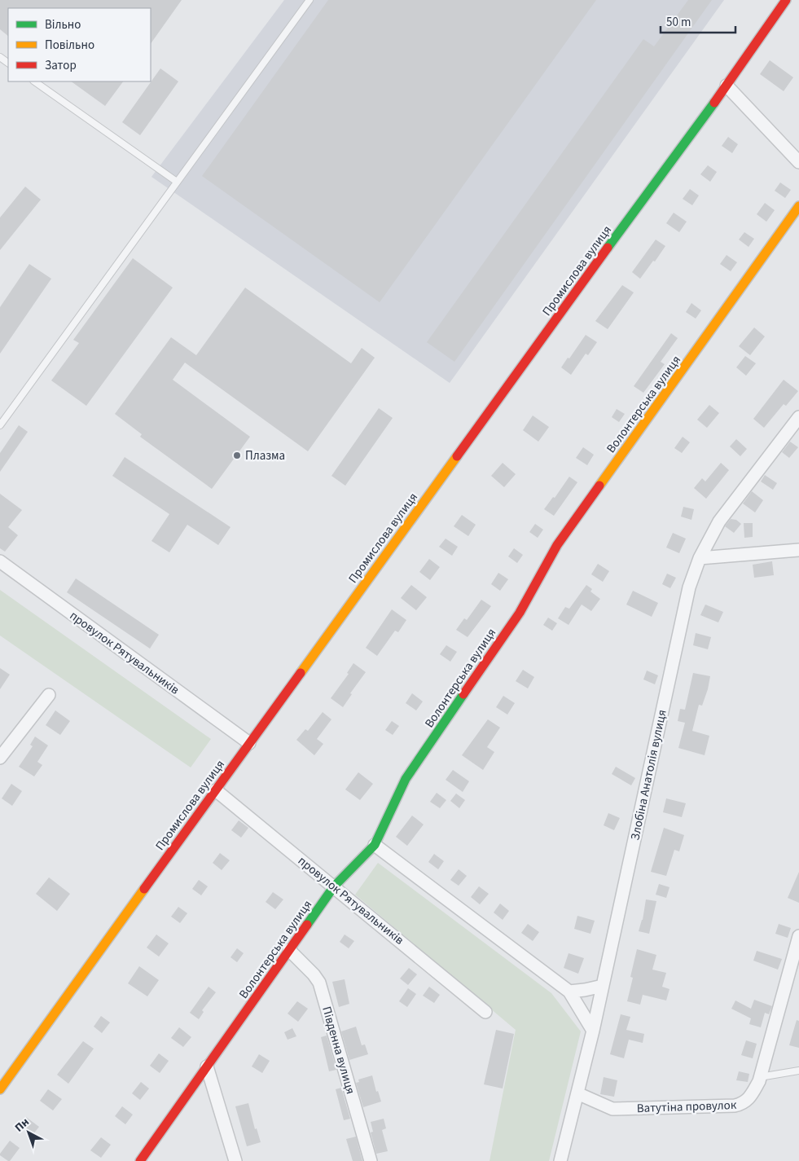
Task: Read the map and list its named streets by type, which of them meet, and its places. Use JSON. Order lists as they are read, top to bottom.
{
  "streets": {
    "street": [
      "Промислова вулиця",
      "Волонтерська вулиця",
      "провулок Рятувальників",
      "Злобіна Анатолія вулиця",
      "Південна вулиця",
      "Ватутіна провулок"
    ]
  },
  "crossings": [
    ["Промислова вулиця", "провулок Рятувальників"],
    ["Волонтерська вулиця", "провулок Рятувальників"],
    ["Волонтерська вулиця", "Південна вулиця"],
    ["Злобіна Анатолія вулиця", "Ватутіна провулок"]
  ],
  "places": ["Плазма"],
  "legend": ["Вільно", "Повільно", "Затор"],
  "scale_bar": "50 m",
  "north": "top left"
}
